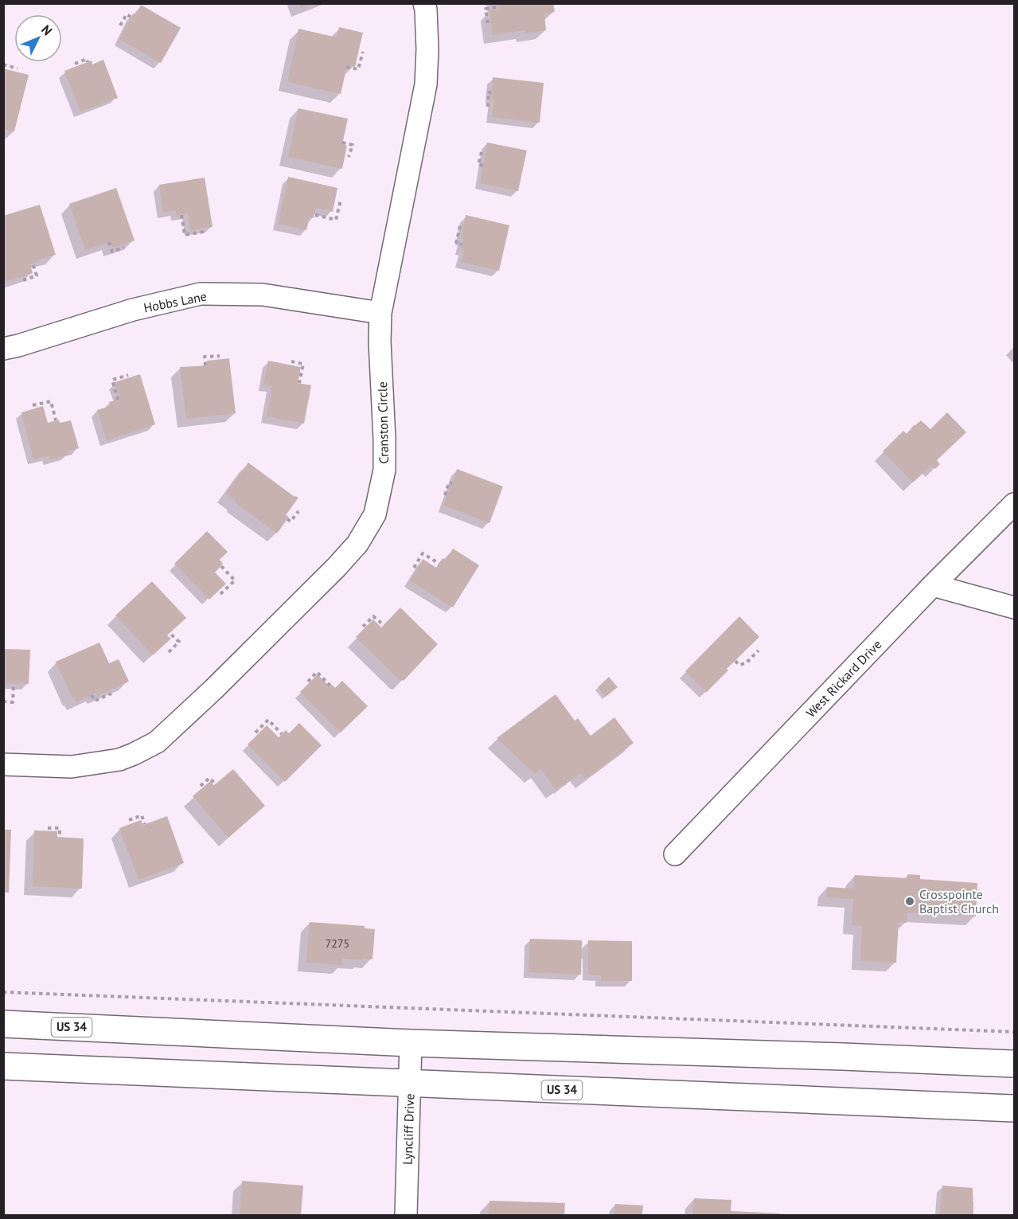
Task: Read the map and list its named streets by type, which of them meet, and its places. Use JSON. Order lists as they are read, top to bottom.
{
  "streets": {
    "main road": ["US 34"],
    "street": [
      "Hobbs Lane",
      "Cranston Circle",
      "West Rickard Drive",
      "Lyncliff Drive"
    ]
  },
  "crossings": [
    ["Hobbs Lane", "Cranston Circle"],
    ["US 34", "Lyncliff Drive"]
  ],
  "places": ["Crosspointe Baptist Church"],
  "house_numbers": ["7275"],
  "north": "top right"
}
